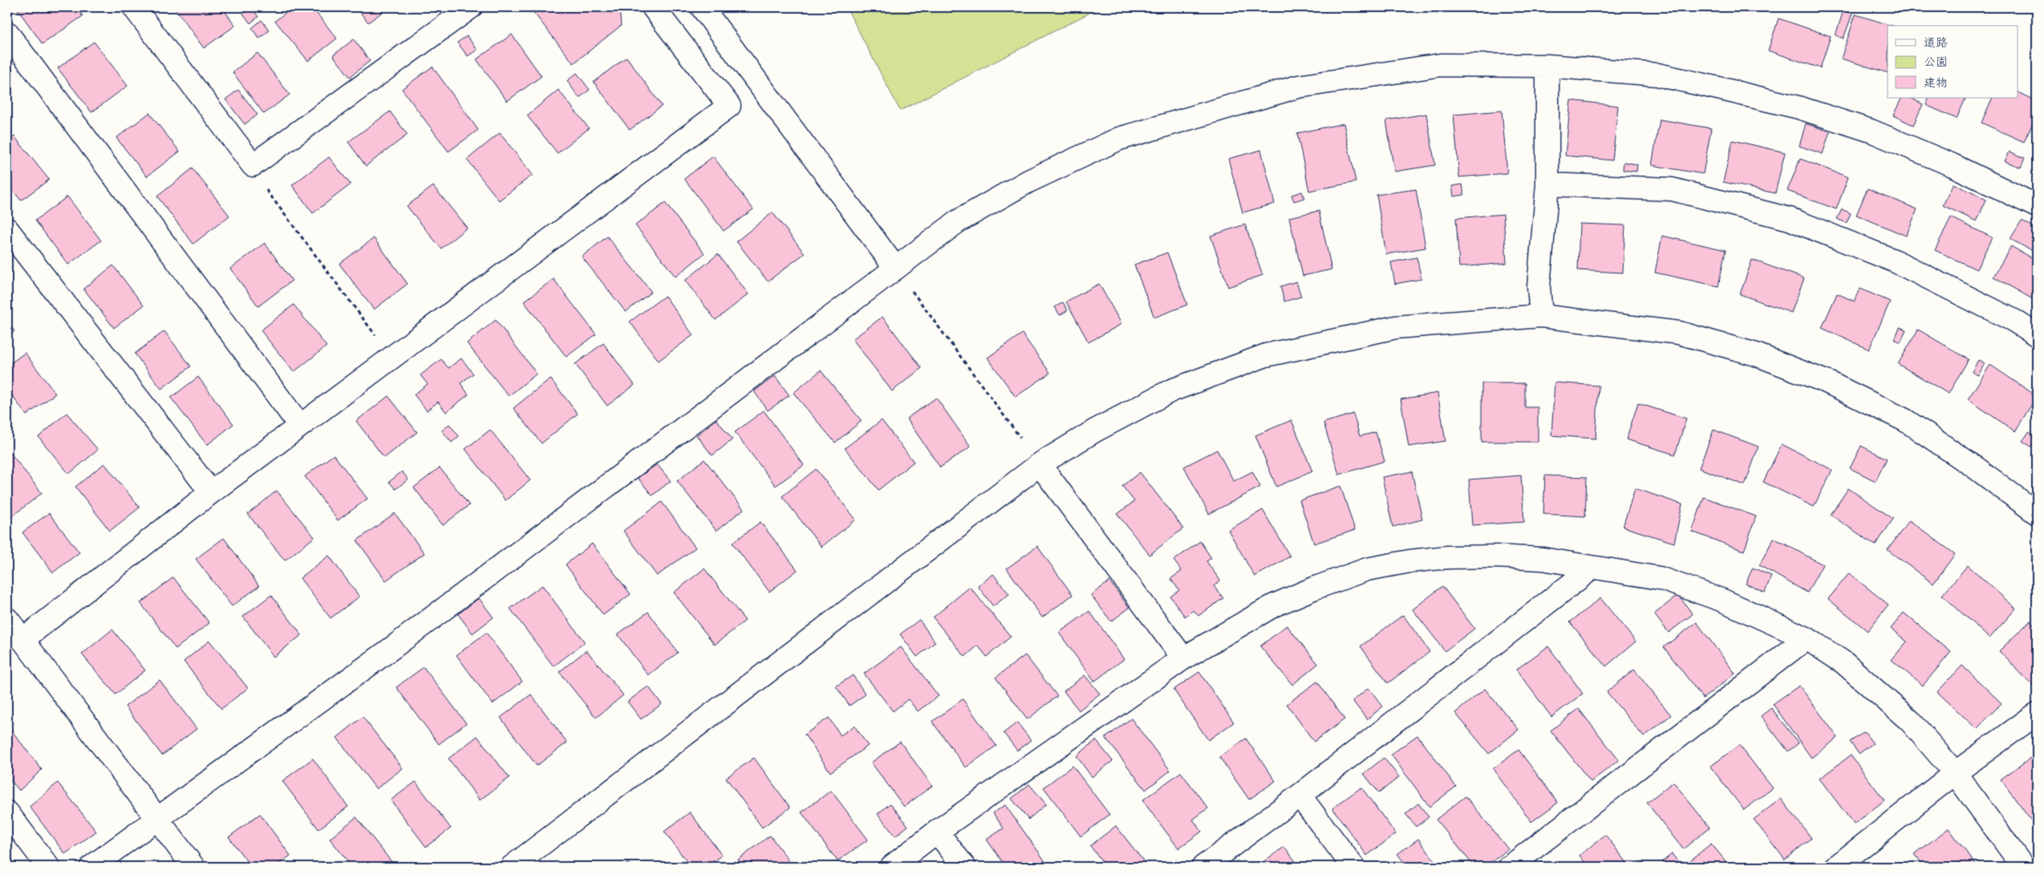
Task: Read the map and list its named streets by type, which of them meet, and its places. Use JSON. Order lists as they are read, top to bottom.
{
  "legend": ["道路", "公園", "建物"]
}
